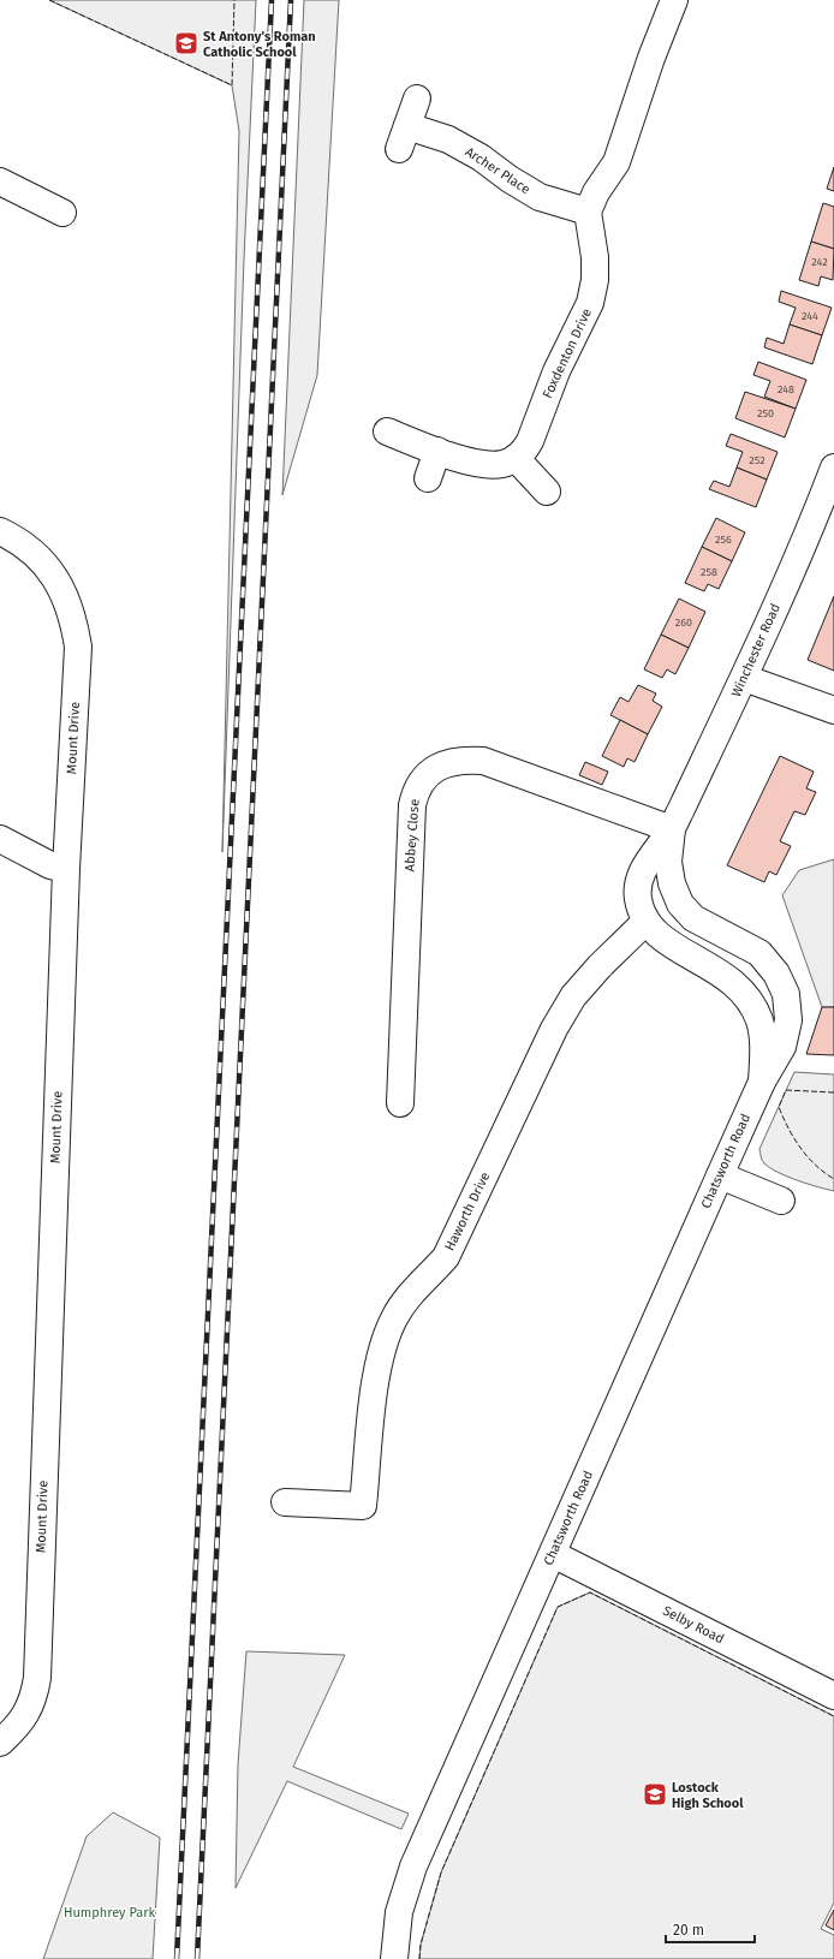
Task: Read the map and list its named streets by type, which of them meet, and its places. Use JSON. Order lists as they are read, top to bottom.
{
  "streets": {
    "street": [
      "Archer Place",
      "Foxdenton Drive",
      "Winchester Road",
      "Mount Drive",
      "Abbey Close",
      "Chatsworth Road",
      "Haworth Drive",
      "Selby Road"
    ]
  },
  "crossings": [
    ["Archer Place", "Foxdenton Drive"],
    ["Winchester Road", "Abbey Close"],
    ["Winchester Road", "Chatsworth Road"],
    ["Abbey Close", "Chatsworth Road"],
    ["Chatsworth Road", "Haworth Drive"],
    ["Chatsworth Road", "Selby Road"]
  ],
  "parks": ["Humphrey Park"],
  "places": {
    "school or university": ["St Antony's Roman Catholic School", "Lostock High School"]
  },
  "house_numbers": [
    "242",
    "244",
    "248",
    "250",
    "252",
    "256",
    "258",
    "260"
  ],
  "scale_bar": "20 m"
}
